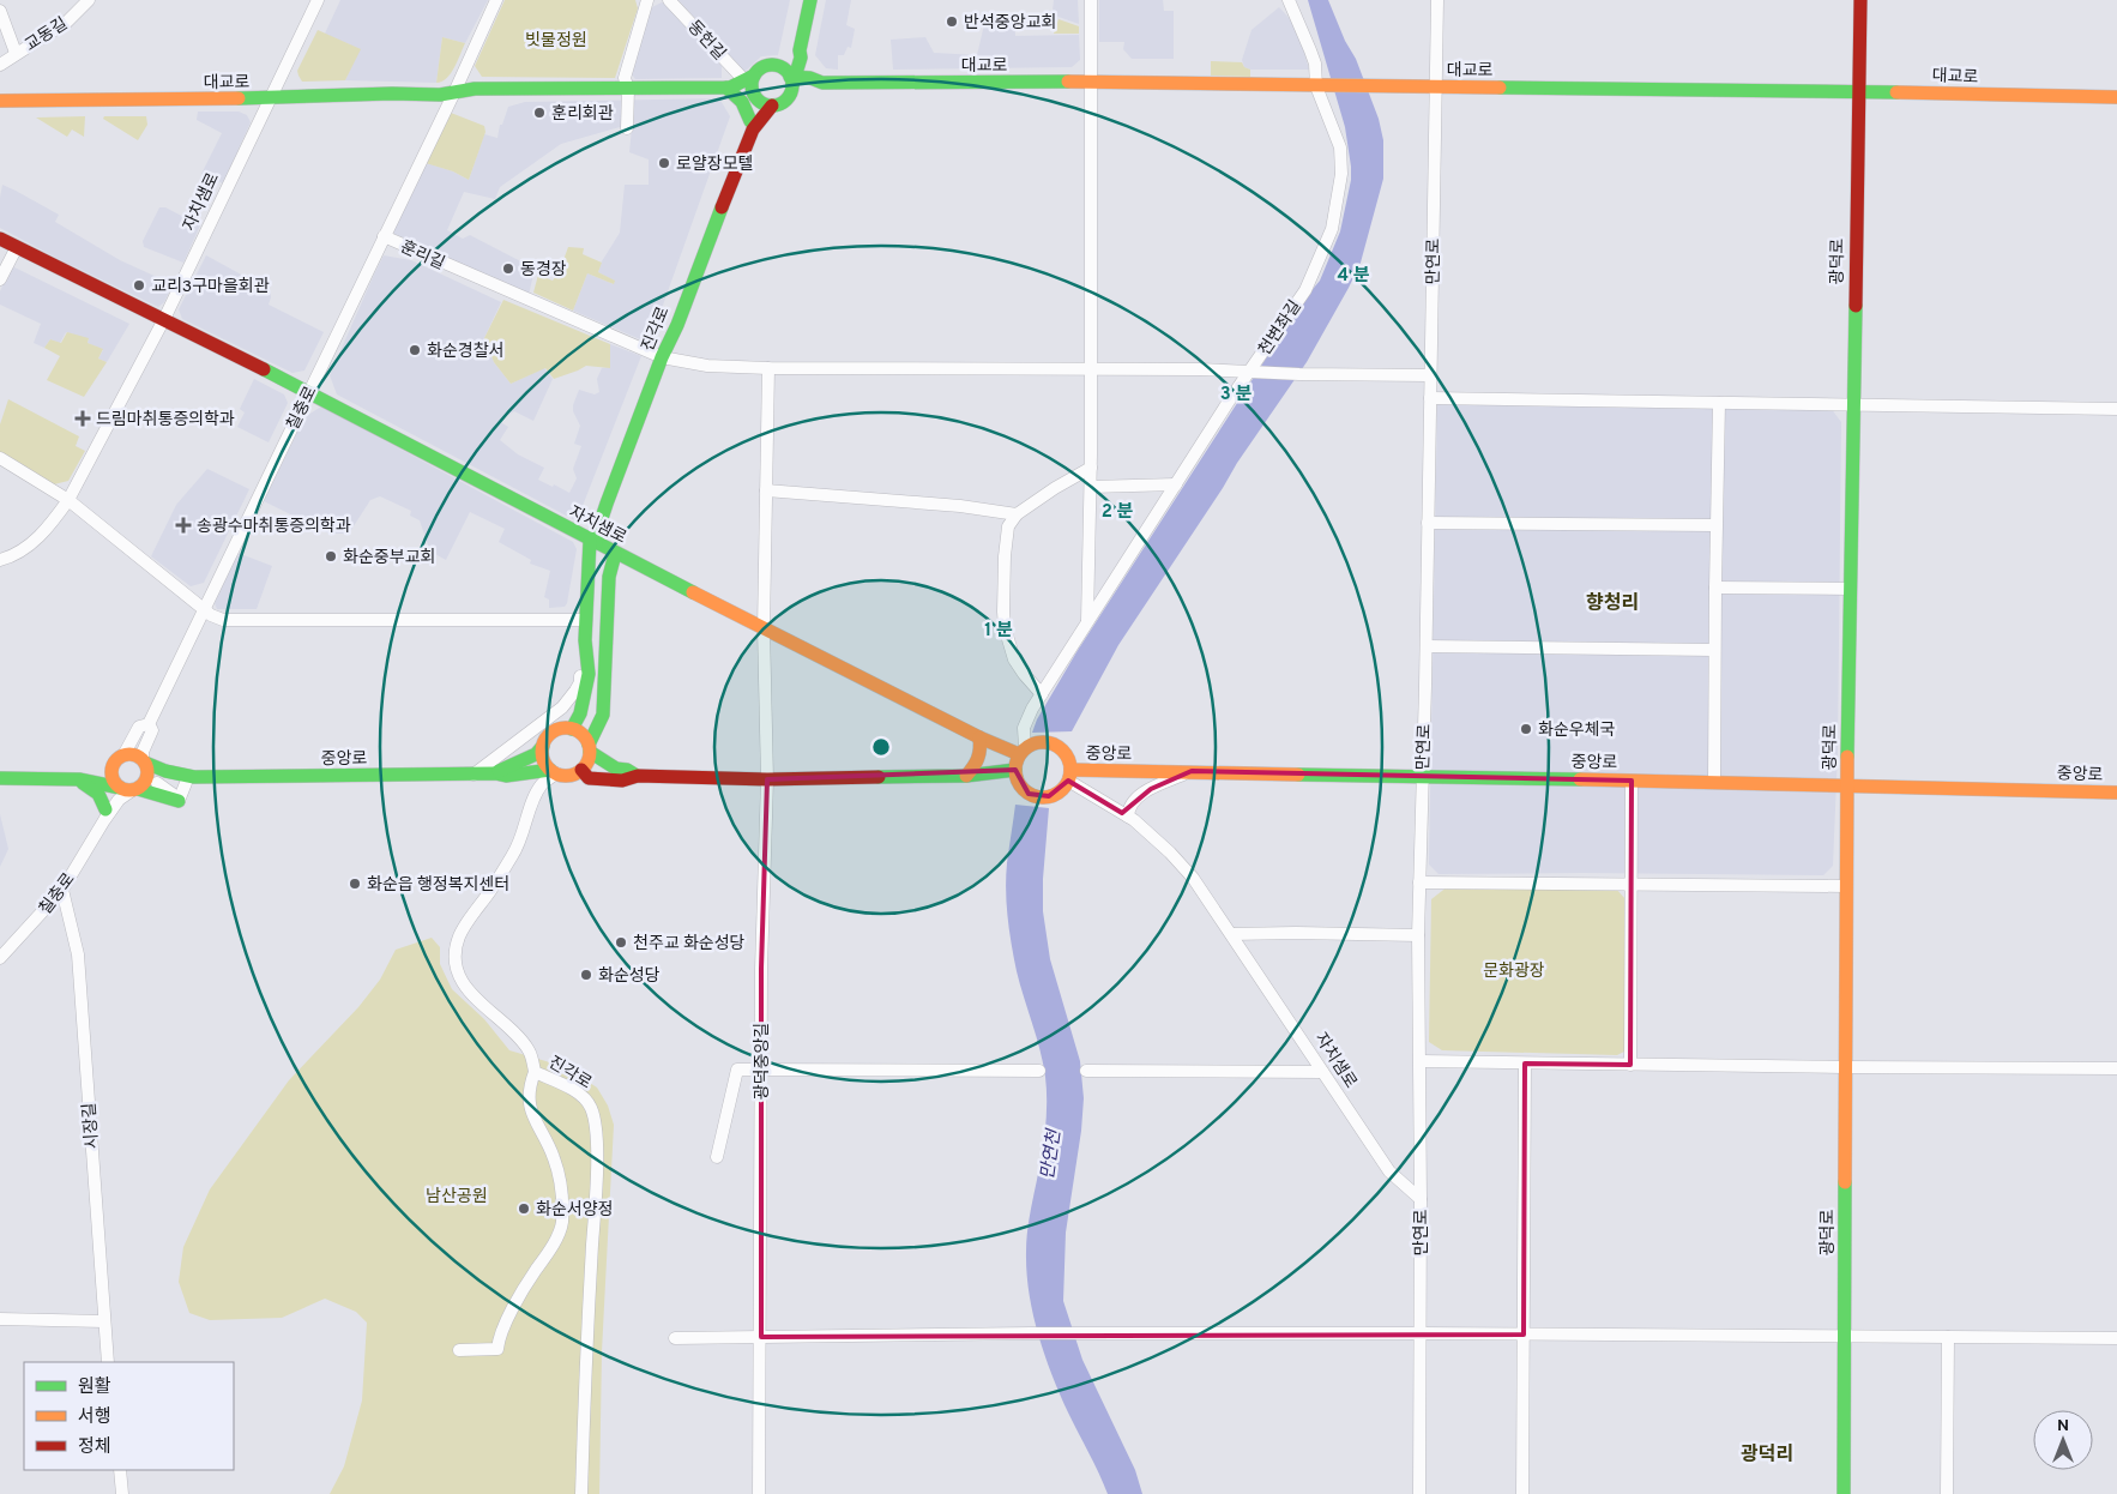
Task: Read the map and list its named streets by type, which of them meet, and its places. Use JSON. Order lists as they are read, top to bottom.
{
  "streets": {
    "street": [
      "교동길",
      "동헌길",
      "대교로",
      "자치샘로",
      "훈리길",
      "만연로",
      "광덕로",
      "천변좌길",
      "진각로",
      "칠충로",
      "중앙로",
      "광덕중앙길",
      "시장길"
    ]
  },
  "crossings": [
    ["동헌길", "대교로"],
    ["대교로", "자치샘로"],
    ["대교로", "만연로"],
    ["대교로", "광덕로"],
    ["대교로", "천변좌길"],
    ["대교로", "칠충로"],
    ["자치샘로", "만연로"],
    ["자치샘로", "천변좌길"],
    ["자치샘로", "진각로"],
    ["자치샘로", "칠충로"],
    ["자치샘로", "중앙로"],
    ["자치샘로", "광덕중앙길"],
    ["훈리길", "만연로"],
    ["훈리길", "천변좌길"],
    ["훈리길", "진각로"],
    ["훈리길", "칠충로"],
    ["훈리길", "광덕중앙길"],
    ["만연로", "중앙로"],
    ["광덕로", "중앙로"],
    ["천변좌길", "중앙로"],
    ["진각로", "중앙로"],
    ["칠충로", "시장길"]
  ],
  "districts": ["향청리", "광덕리"],
  "water": ["만연천"],
  "parks": ["빗물정원", "문화광장", "남산공원"],
  "places": {
    "other": [
      "반석중앙교회",
      "훈리회관",
      "로얄장모텔",
      "동경장",
      "교리3구마을회관",
      "화순경찰서",
      "화순중부교회",
      "화순우체국",
      "화순읍 행정복지센터",
      "천주교 화순성당",
      "화순성당",
      "화순서양정"
    ],
    "health": ["드림마취통증의학과", "송광수마취통증의학과"]
  },
  "legend": ["원활", "서행", "정체"],
  "north": "top",
  "rings": [
    "4 분",
    "3 분",
    "2 분",
    "1 분"
  ]
}
